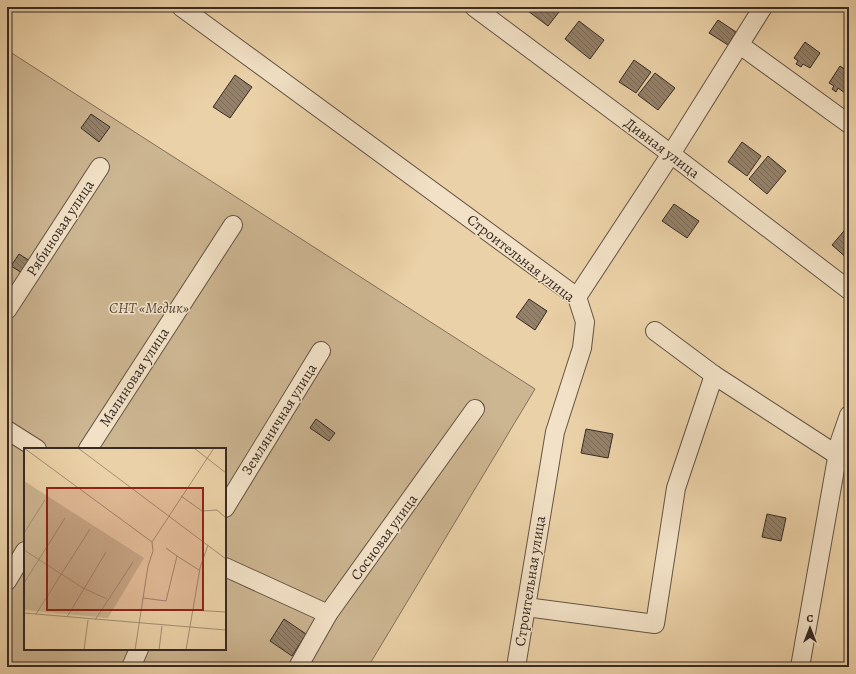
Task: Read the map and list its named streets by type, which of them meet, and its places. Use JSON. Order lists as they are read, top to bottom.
{
  "streets": {
    "street": [
      "Дивная улица",
      "Рябиновая улица",
      "Строительная улица",
      "Малиновая улица",
      "Земляничная улица",
      "Сосновая улица"
    ]
  },
  "parks": ["СНТ «Медик»"],
  "north": "top"
}
